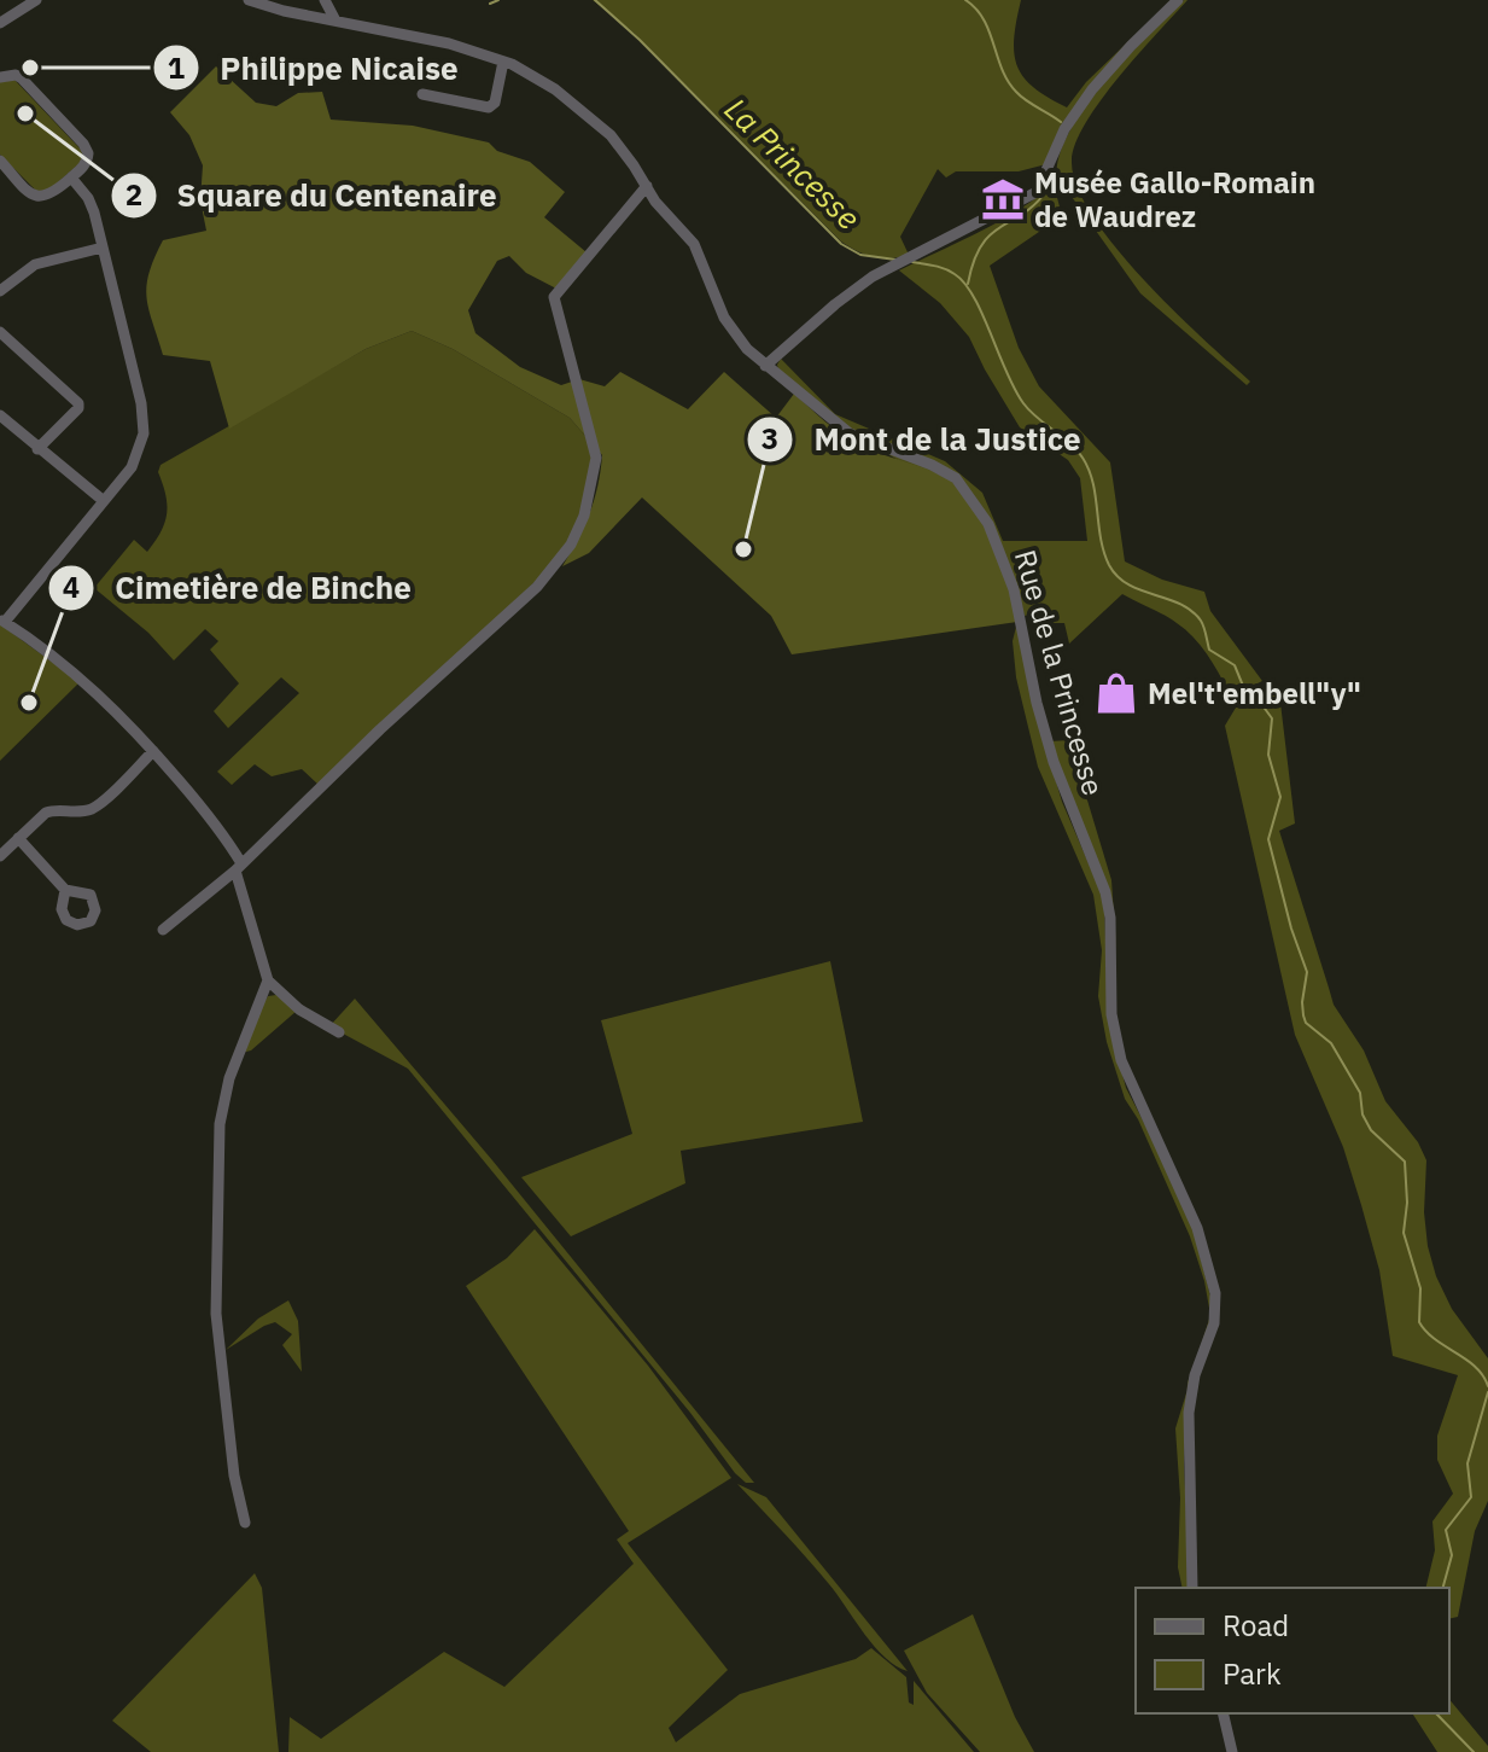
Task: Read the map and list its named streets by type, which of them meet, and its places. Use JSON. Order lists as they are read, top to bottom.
{
  "streets": {
    "street": ["Rue de la Princesse"]
  },
  "water": ["La Princesse"],
  "places": {
    "other": [
      "Philippe Nicaise",
      "Square du Centenaire",
      "Mont de la Justice",
      "Cimetière de Binche"
    ],
    "museum": ["Musée Gallo-Romain de Waudrez"],
    "shop": ["Mel't'embell\"y\""]
  },
  "legend": ["Road", "Park"]
}
